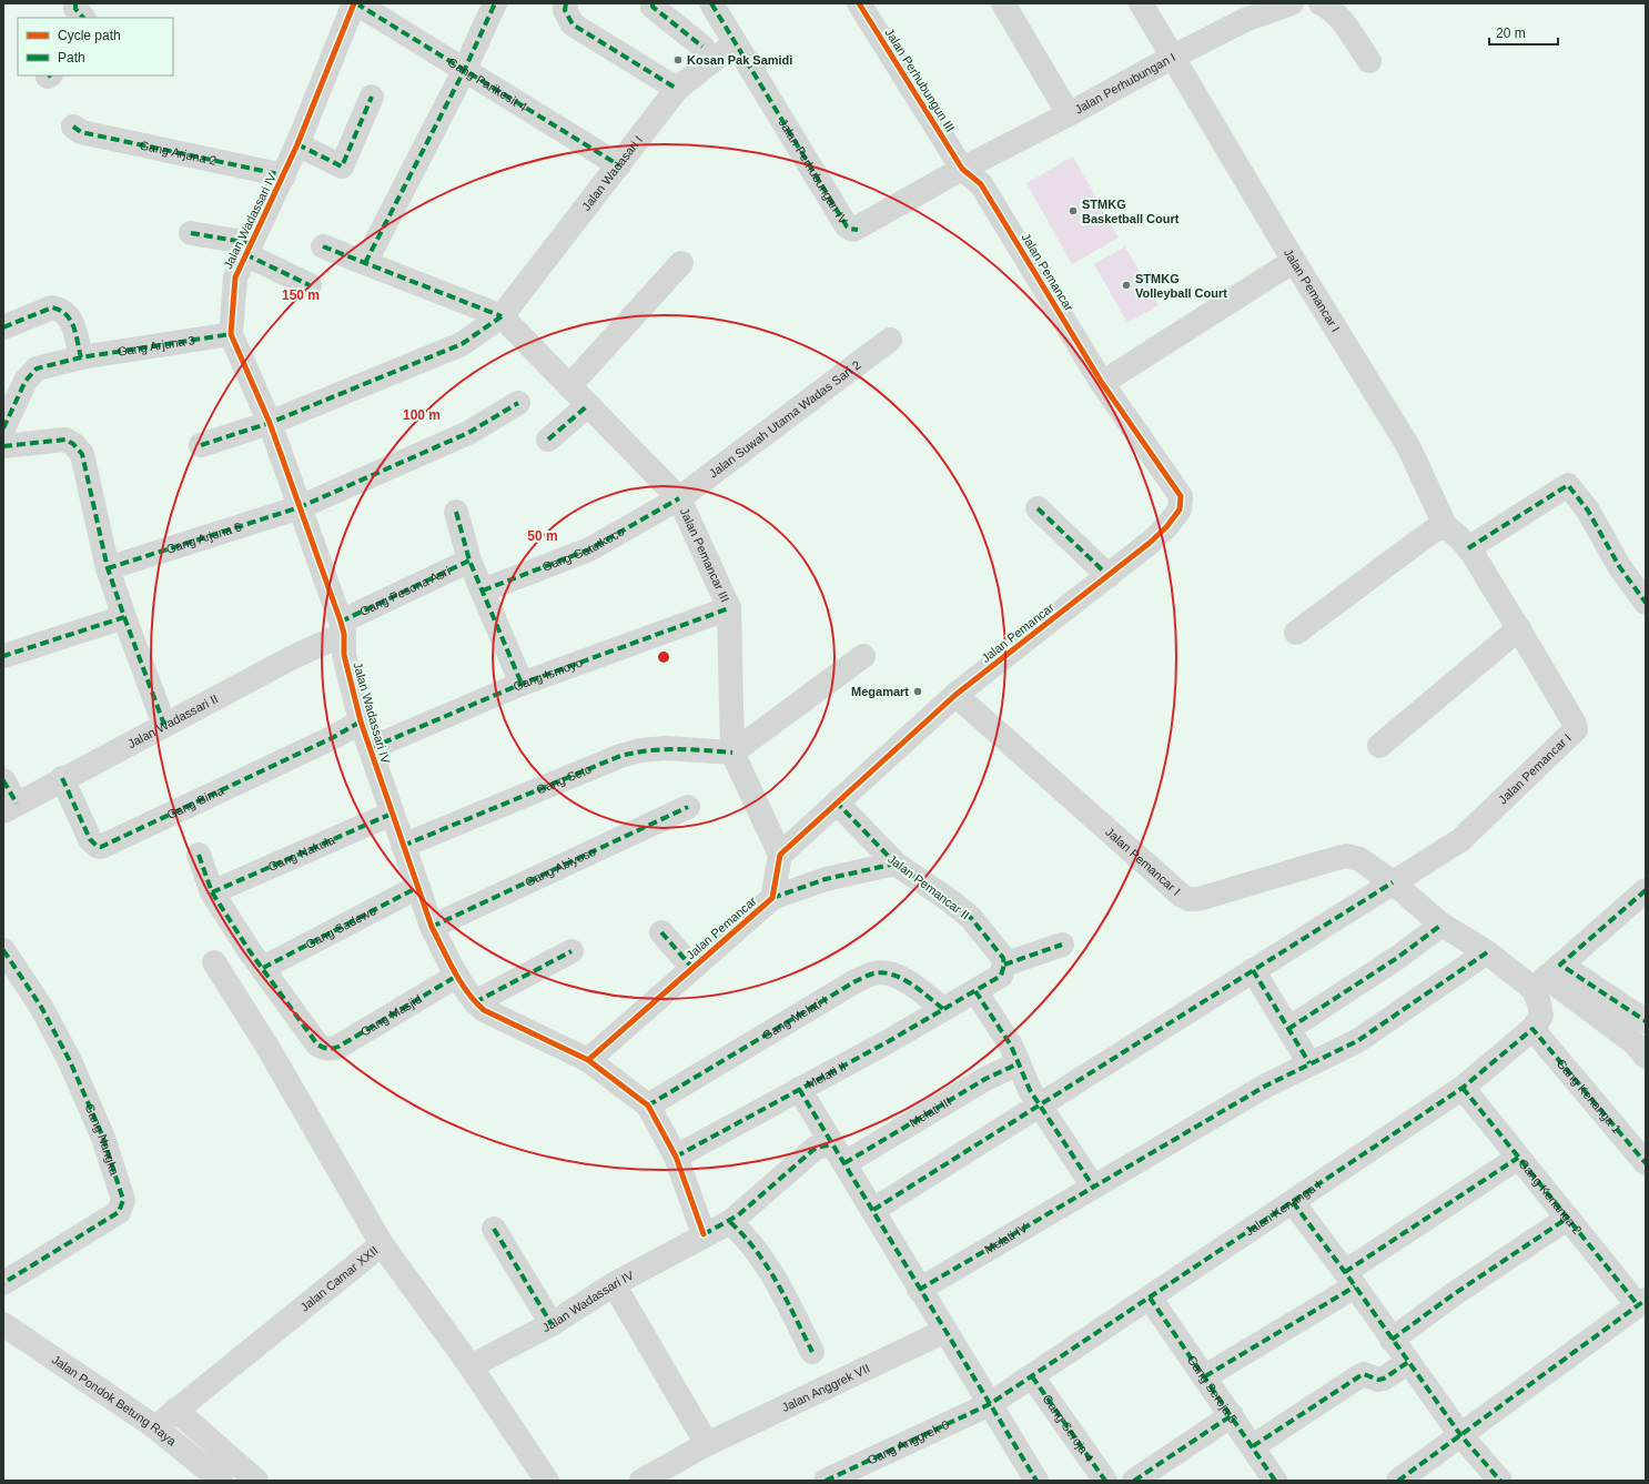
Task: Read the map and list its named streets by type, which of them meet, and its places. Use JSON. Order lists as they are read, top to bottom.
{
  "streets": {
    "street": [
      "Jalan Perhubungun III",
      "Jalan Perhubungan I",
      "Gang Parikesit 4",
      "Gang Arjuna 2",
      "Jalan Perhubungan IV",
      "Jalan Wadasari I",
      "Jalan Wadassari IV",
      "Jalan Pemancar",
      "Jalan Pemancar I",
      "Gang Arjuna 3",
      "Jalan Suwah Utama Wadas Sari 2",
      "Gang Arjuna 5",
      "Gang Gatutkoco",
      "Jalan Pemancar III",
      "Gang Pesona Asri",
      "Gang Ismoyo",
      "Jalan Wadassari II",
      "Gang Seto",
      "Gang Bima",
      "Gang Nakula",
      "Gang Abiyoso",
      "Jalan Pemancar II",
      "Gang Sadewo",
      "Gang Masjid",
      "Gang Melati I",
      "Melati II",
      "Gang Kenanga 1",
      "Melati III",
      "Gang Nangka",
      "Gang Kenanga 2",
      "Jalan Kenanga I",
      "Melati IV",
      "Jalan Camar XXII",
      "Jalan Anggrek VII",
      "Gang Seroja 5",
      "Jalan Pondok Betung Raya",
      "Gang Seroja 4",
      "Gang Anggrek 6"
    ]
  },
  "crossings": [
    ["Jalan Perhubungun III", "Jalan Perhubungan I"],
    ["Jalan Perhubungun III", "Jalan Perhubungan IV"],
    ["Jalan Perhubungun III", "Jalan Pemancar"],
    ["Jalan Perhubungan I", "Jalan Perhubungan IV"],
    ["Jalan Perhubungan I", "Jalan Pemancar"],
    ["Jalan Perhubungan I", "Jalan Pemancar I"],
    ["Gang Parikesit 4", "Jalan Wadasari I"],
    ["Gang Parikesit 4", "Jalan Wadassari IV"],
    ["Gang Arjuna 2", "Jalan Wadassari IV"],
    ["Jalan Perhubungan IV", "Jalan Wadasari I"],
    ["Jalan Perhubungan IV", "Jalan Pemancar"],
    ["Jalan Wadasari I", "Jalan Wadassari IV"],
    ["Jalan Wadasari I", "Jalan Pemancar III"],
    ["Jalan Wadassari IV", "Jalan Pemancar"],
    ["Jalan Wadassari IV", "Gang Arjuna 3"],
    ["Jalan Wadassari IV", "Gang Arjuna 5"],
    ["Jalan Wadassari IV", "Gang Pesona Asri"],
    ["Jalan Wadassari IV", "Gang Ismoyo"],
    ["Jalan Wadassari IV", "Jalan Wadassari II"],
    ["Jalan Wadassari IV", "Gang Seto"],
    ["Jalan Wadassari IV", "Gang Bima"],
    ["Jalan Wadassari IV", "Gang Nakula"],
    ["Jalan Wadassari IV", "Gang Abiyoso"],
    ["Jalan Wadassari IV", "Gang Sadewo"],
    ["Jalan Wadassari IV", "Gang Masjid"],
    ["Jalan Wadassari IV", "Gang Melati I"],
    ["Jalan Wadassari IV", "Melati II"],
    ["Jalan Wadassari IV", "Melati III"],
    ["Jalan Wadassari IV", "Jalan Camar XXII"],
    ["Jalan Pemancar", "Jalan Pemancar I"],
    ["Jalan Pemancar", "Jalan Pemancar III"],
    ["Jalan Pemancar", "Jalan Pemancar II"],
    ["Jalan Pemancar I", "Jalan Kenanga I"],
    ["Jalan Pemancar I", "Melati IV"],
    ["Jalan Suwah Utama Wadas Sari 2", "Gang Gatutkoco"],
    ["Jalan Suwah Utama Wadas Sari 2", "Jalan Pemancar III"],
    ["Gang Gatutkoco", "Jalan Pemancar III"],
    ["Jalan Pemancar III", "Gang Ismoyo"],
    ["Jalan Pemancar III", "Gang Seto"],
    ["Gang Pesona Asri", "Jalan Wadassari II"],
    ["Jalan Wadassari II", "Gang Bima"],
    ["Gang Sadewo", "Gang Masjid"],
    ["Gang Melati I", "Melati II"],
    ["Gang Kenanga 1", "Jalan Kenanga I"],
    ["Gang Kenanga 2", "Jalan Kenanga I"],
    ["Jalan Kenanga I", "Gang Seroja 5"],
    ["Jalan Kenanga I", "Gang Seroja 4"],
    ["Jalan Kenanga I", "Gang Anggrek 6"],
    ["Jalan Camar XXII", "Jalan Pondok Betung Raya"]
  ],
  "places": [
    "Kosan Pak Samidi",
    "STMKG Basketball Court",
    "STMKG Volleyball Court",
    "Megamart"
  ],
  "legend": ["Cycle path", "Path"],
  "scale_bar": "20 m",
  "rings": ["150 m", "100 m", "50 m"]
}
